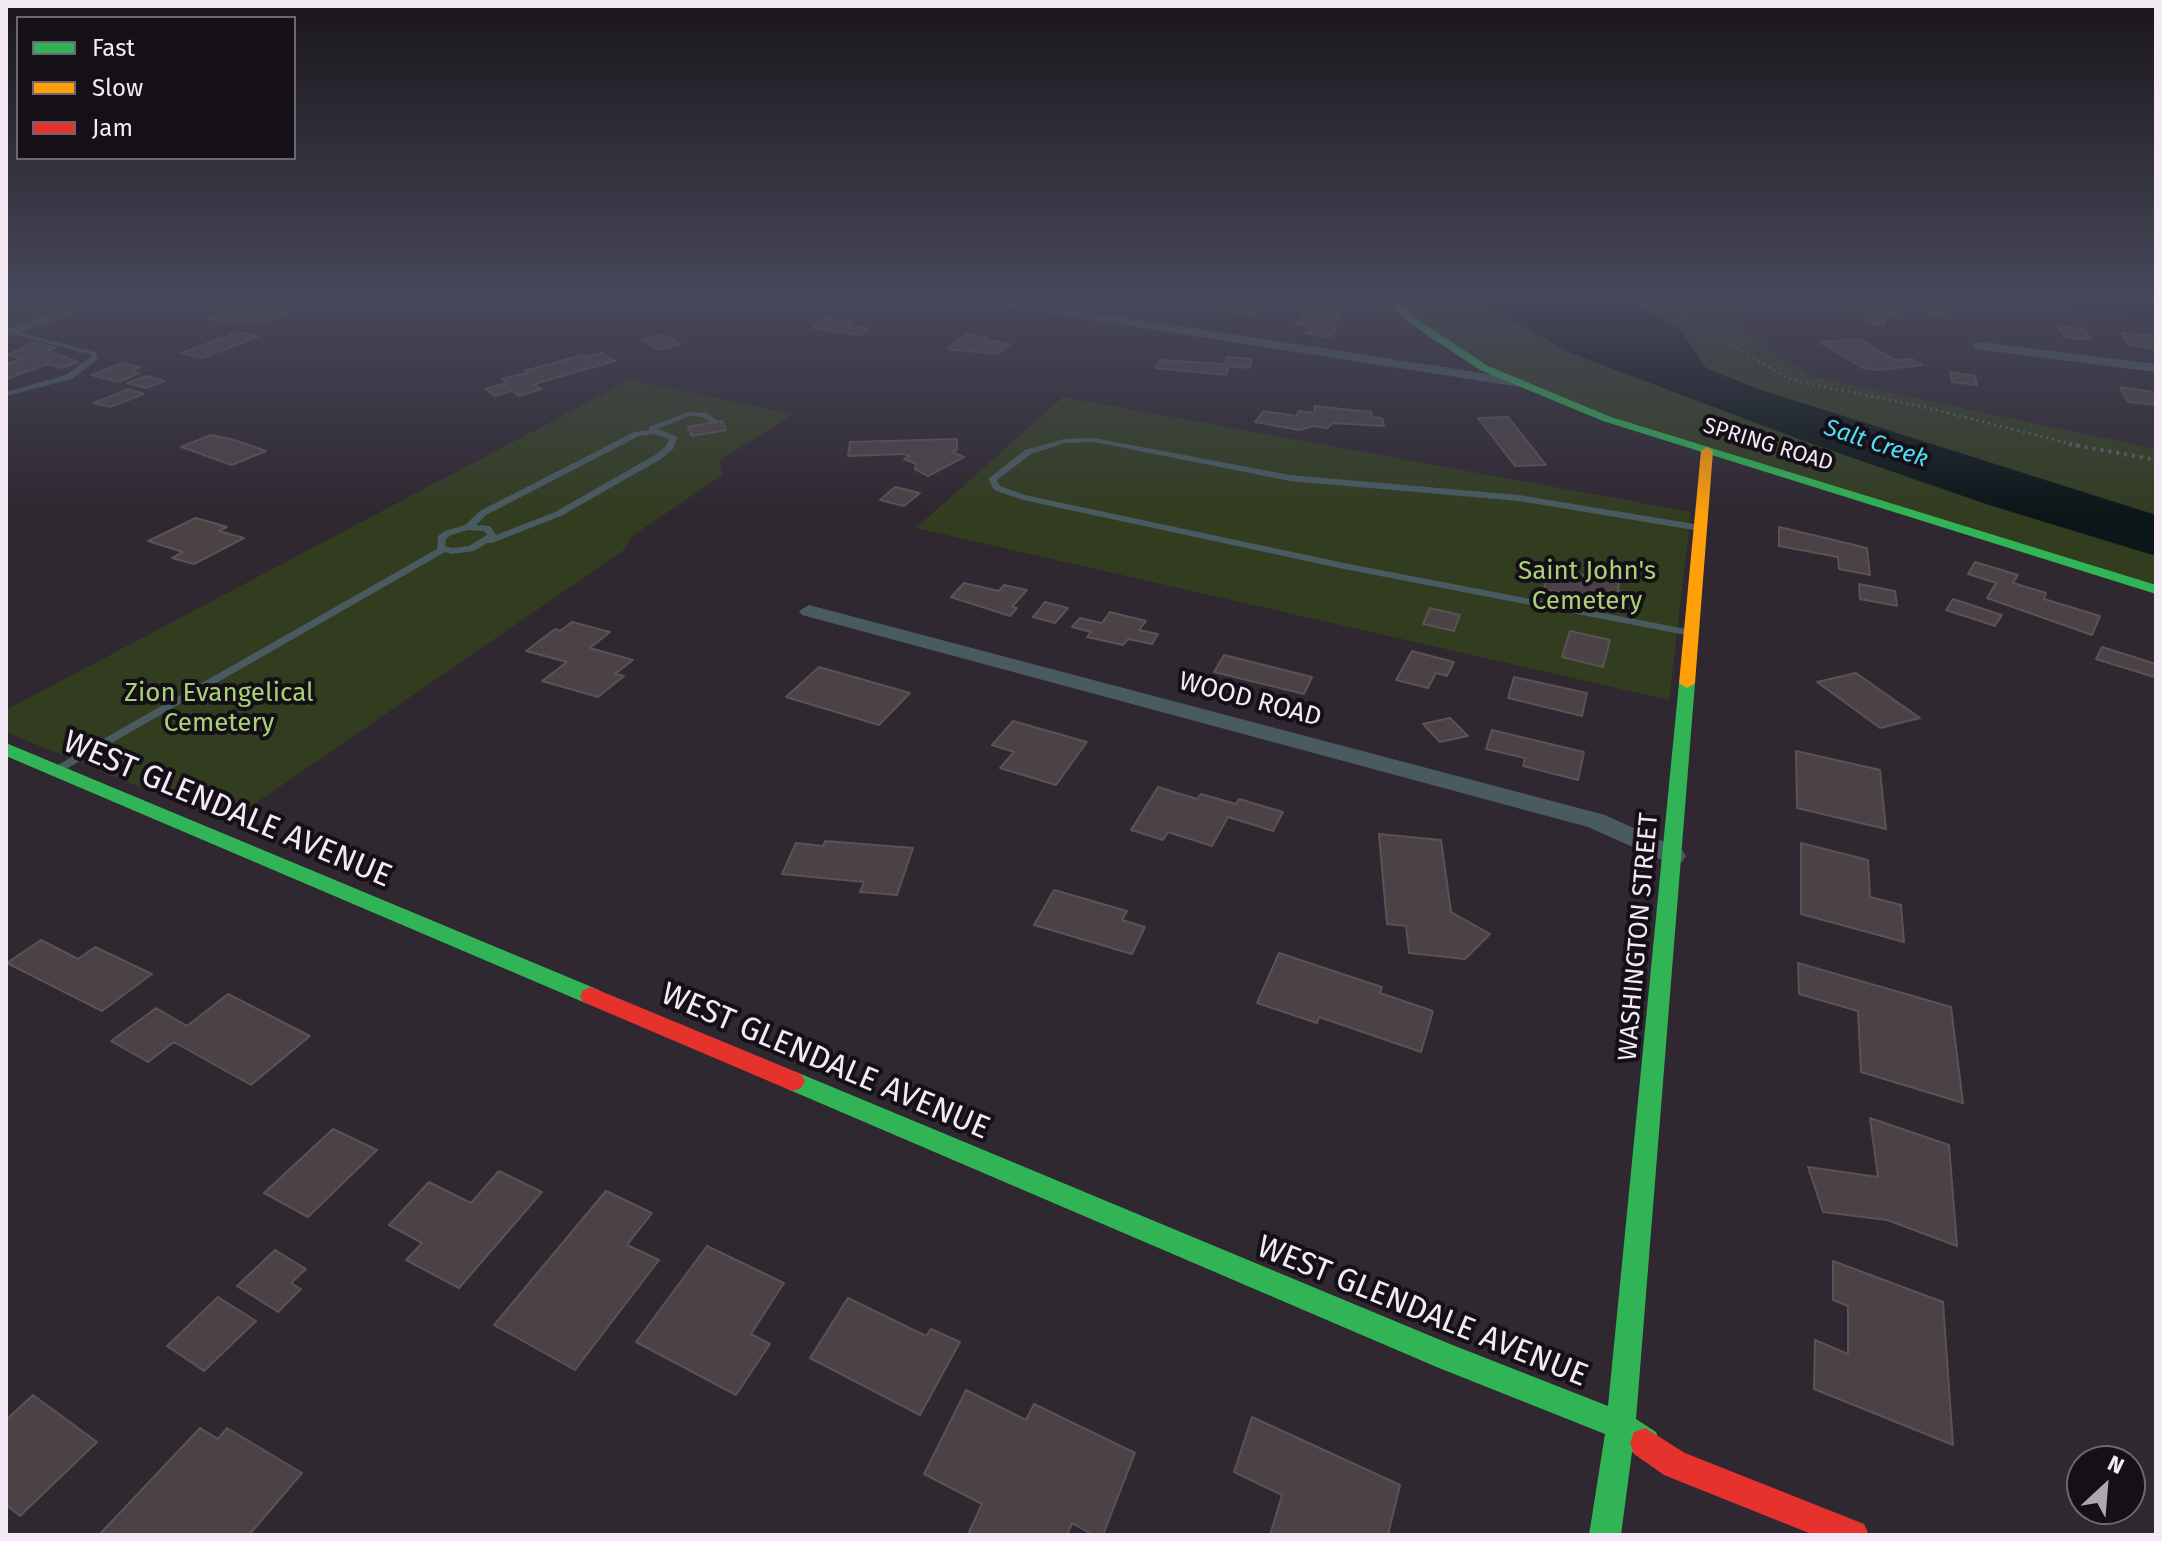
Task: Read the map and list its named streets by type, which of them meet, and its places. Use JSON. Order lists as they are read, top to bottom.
{
  "streets": {
    "street": [
      "SPRING ROAD",
      "WOOD ROAD",
      "WEST GLENDALE AVENUE",
      "WASHINGTON STREET"
    ]
  },
  "crossings": [
    ["SPRING ROAD", "WASHINGTON STREET"],
    ["WOOD ROAD", "WASHINGTON STREET"],
    ["WEST GLENDALE AVENUE", "WASHINGTON STREET"]
  ],
  "water": ["Salt Creek"],
  "parks": ["Saint John's Cemetery", "Zion Evangelical Cemetery"],
  "legend": ["Fast", "Slow", "Jam"],
  "north": "top right"
}
